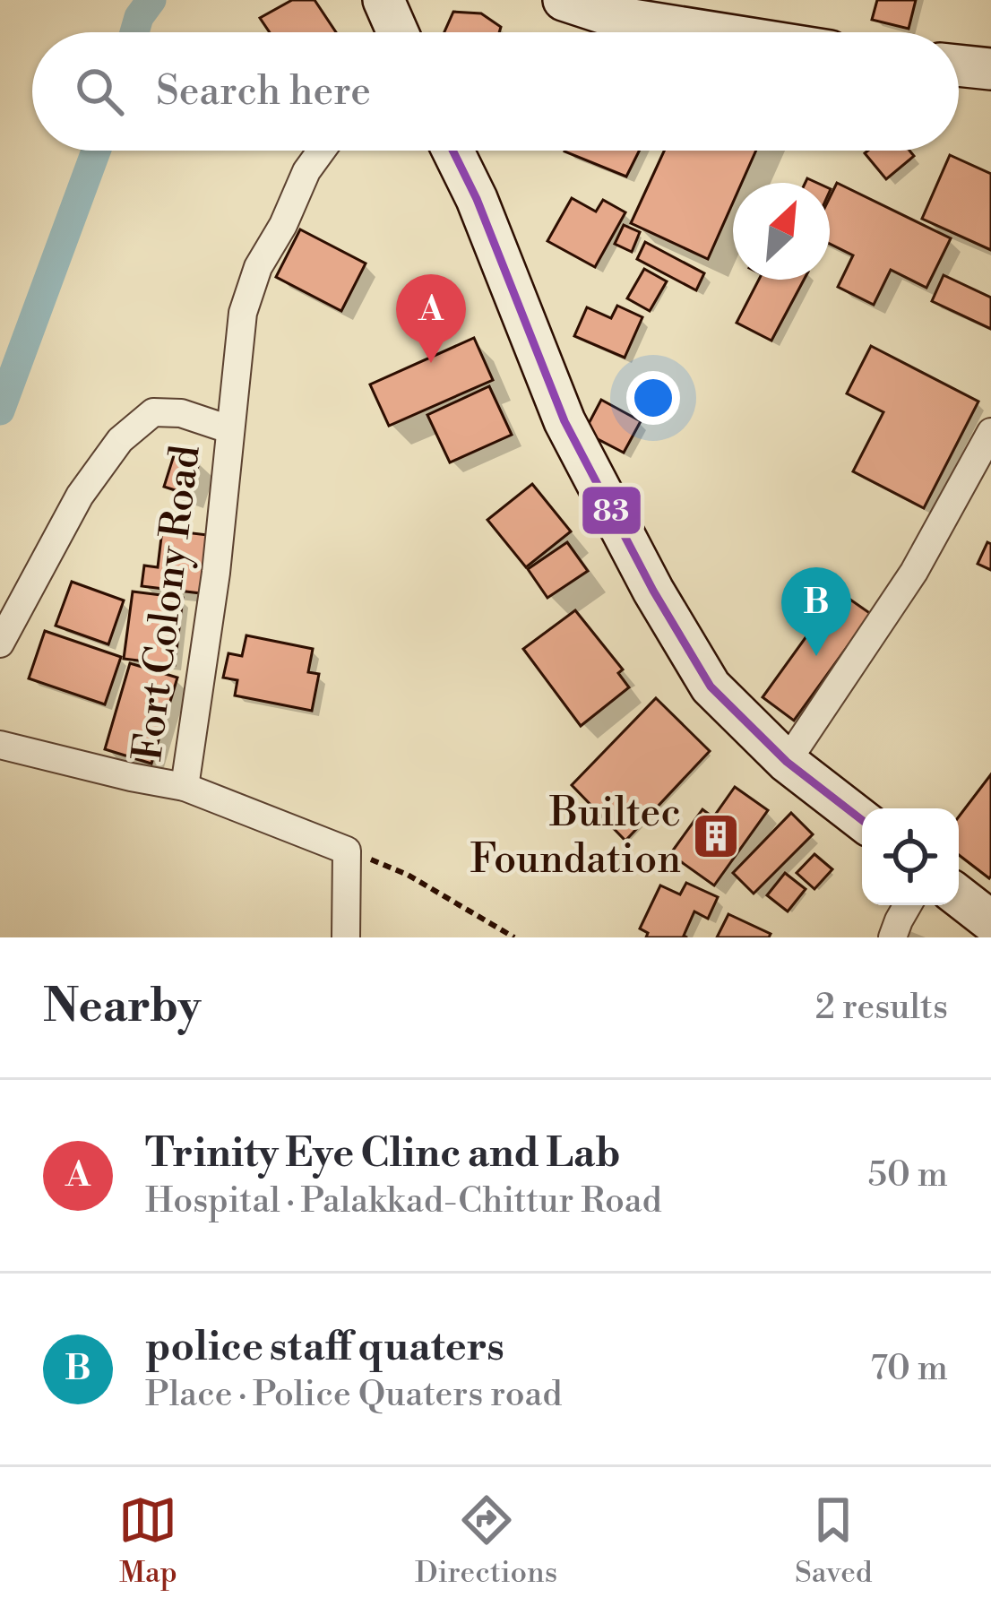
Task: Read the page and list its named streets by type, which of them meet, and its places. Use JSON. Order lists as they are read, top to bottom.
{
  "streets": {
    "street": ["Fort Colony Road"]
  },
  "places": {
    "building": ["Builtec Foundation"]
  },
  "lines": ["transit line 83"],
  "north": "top right",
  "page": {
    "search": "Search here",
    "pins": ["A", "B"],
    "heading": ["Nearby", "2 results"],
    "list": [
      {
        "mark": "A",
        "name": "Trinity Eye Clinc and Lab",
        "note": "Hospital · Palakkad-Chittur Road",
        "value": "50 m"
      },
      {
        "mark": "B",
        "name": "police staff quaters",
        "note": "Place · Police Quaters road",
        "value": "70 m"
      }
    ],
    "nav": ["Map", "Directions", "Saved"]
  }
}
